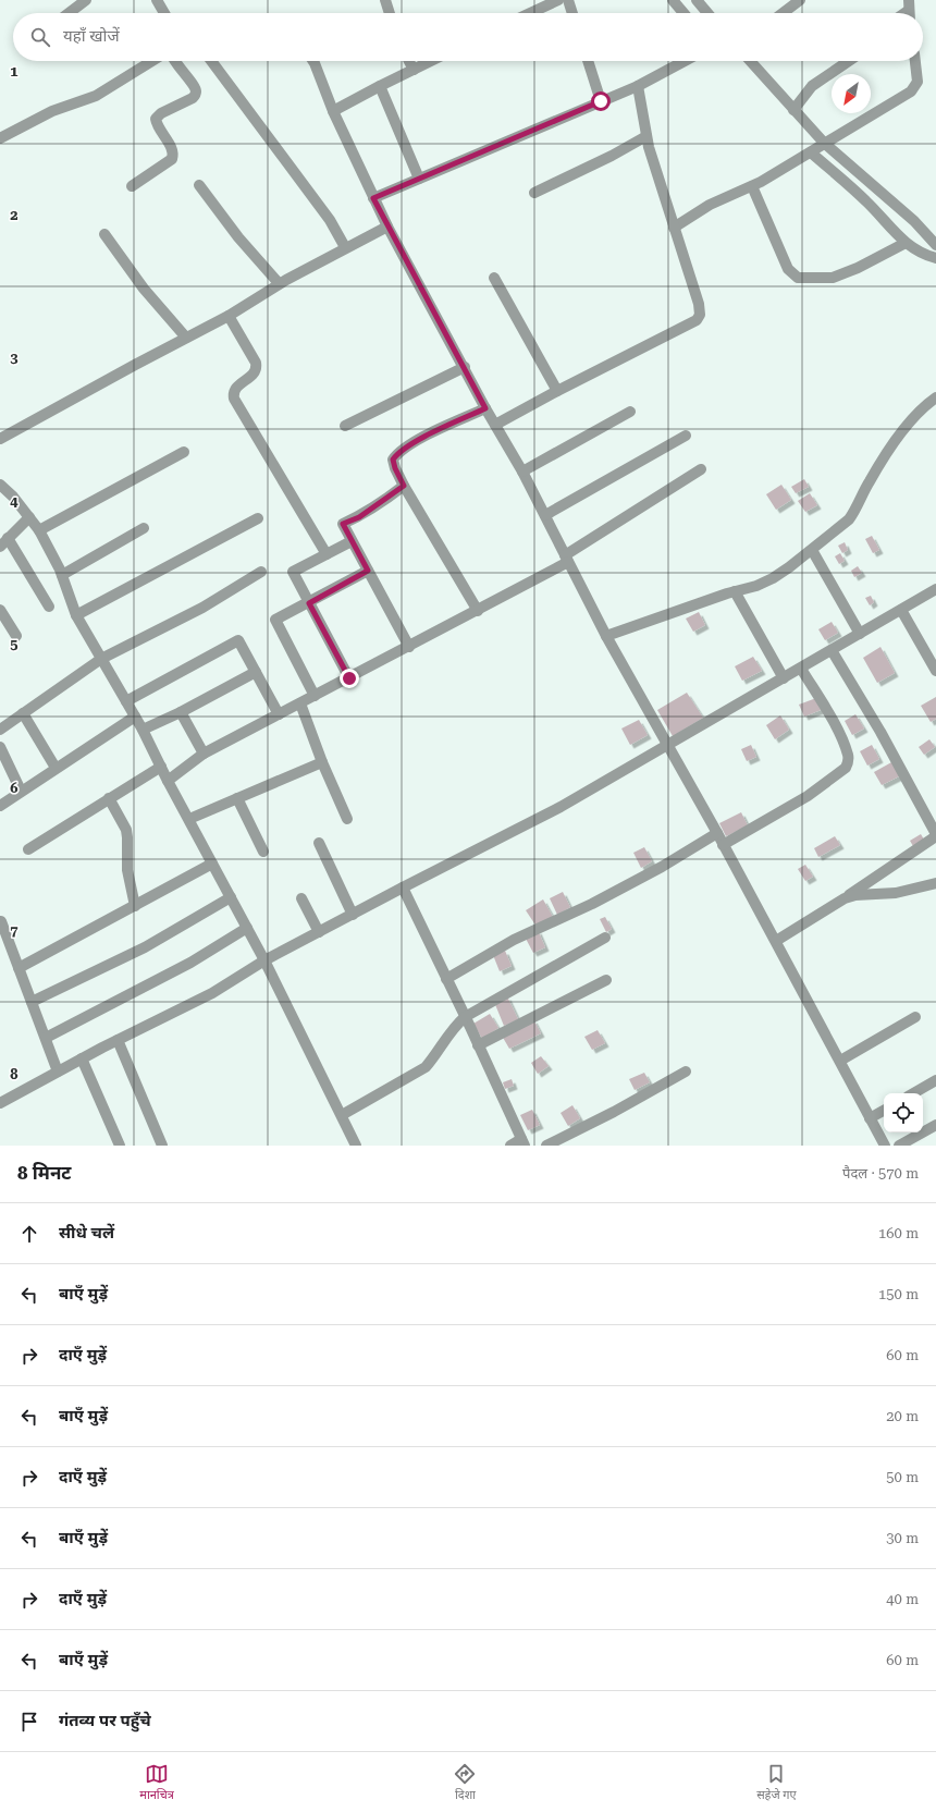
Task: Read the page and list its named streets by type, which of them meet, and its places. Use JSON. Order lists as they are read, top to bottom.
{
  "north": "bottom left",
  "page": {
    "search": "यहाँ खोजें",
    "heading": ["8 मिनट", "पैदल · 570 m"],
    "list": [
      ["सीधे चलें", "160 m"],
      ["बाएँ मुड़ें", "150 m"],
      ["दाएँ मुड़ें", "60 m"],
      ["बाएँ मुड़ें", "20 m"],
      ["दाएँ मुड़ें", "50 m"],
      ["बाएँ मुड़ें", "30 m"],
      ["दाएँ मुड़ें", "40 m"],
      ["बाएँ मुड़ें", "60 m"],
      "गंतव्य पर पहुँचे"
    ],
    "nav": ["मानचित्र", "दिशा", "सहेजे गए"]
  },
  "grid": {
    "rows": [
      "1",
      "2",
      "3",
      "4",
      "5",
      "6",
      "7",
      "8"
    ]
  }
}
